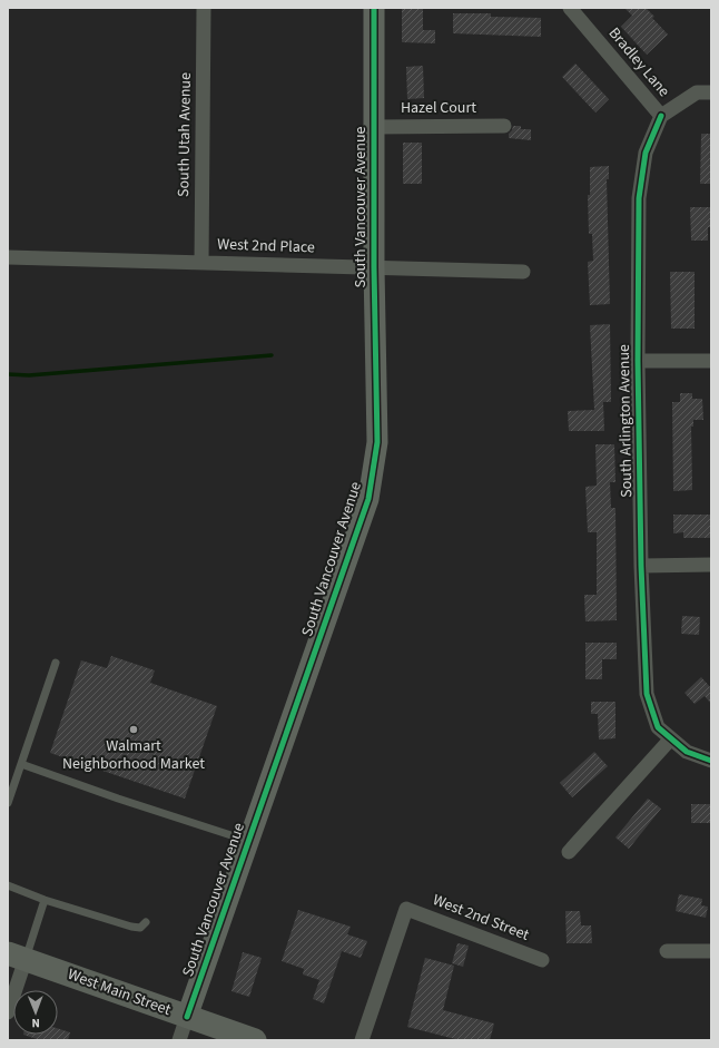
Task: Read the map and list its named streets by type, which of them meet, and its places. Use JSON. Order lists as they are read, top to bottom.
{
  "streets": {
    "main road": ["West Main Street"],
    "street": [
      "Bradley Lane",
      "Hazel Court",
      "South Utah Avenue",
      "South Vancouver Avenue",
      "West 2nd Place",
      "South Arlington Avenue",
      "West 2nd Street"
    ]
  },
  "crossings": [
    ["Bradley Lane", "South Arlington Avenue"],
    ["Hazel Court", "South Vancouver Avenue"],
    ["South Utah Avenue", "West 2nd Place"],
    ["South Vancouver Avenue", "West 2nd Place"],
    ["South Vancouver Avenue", "West Main Street"]
  ],
  "places": ["Walmart Neighborhood Market"],
  "north": "bottom"
}
